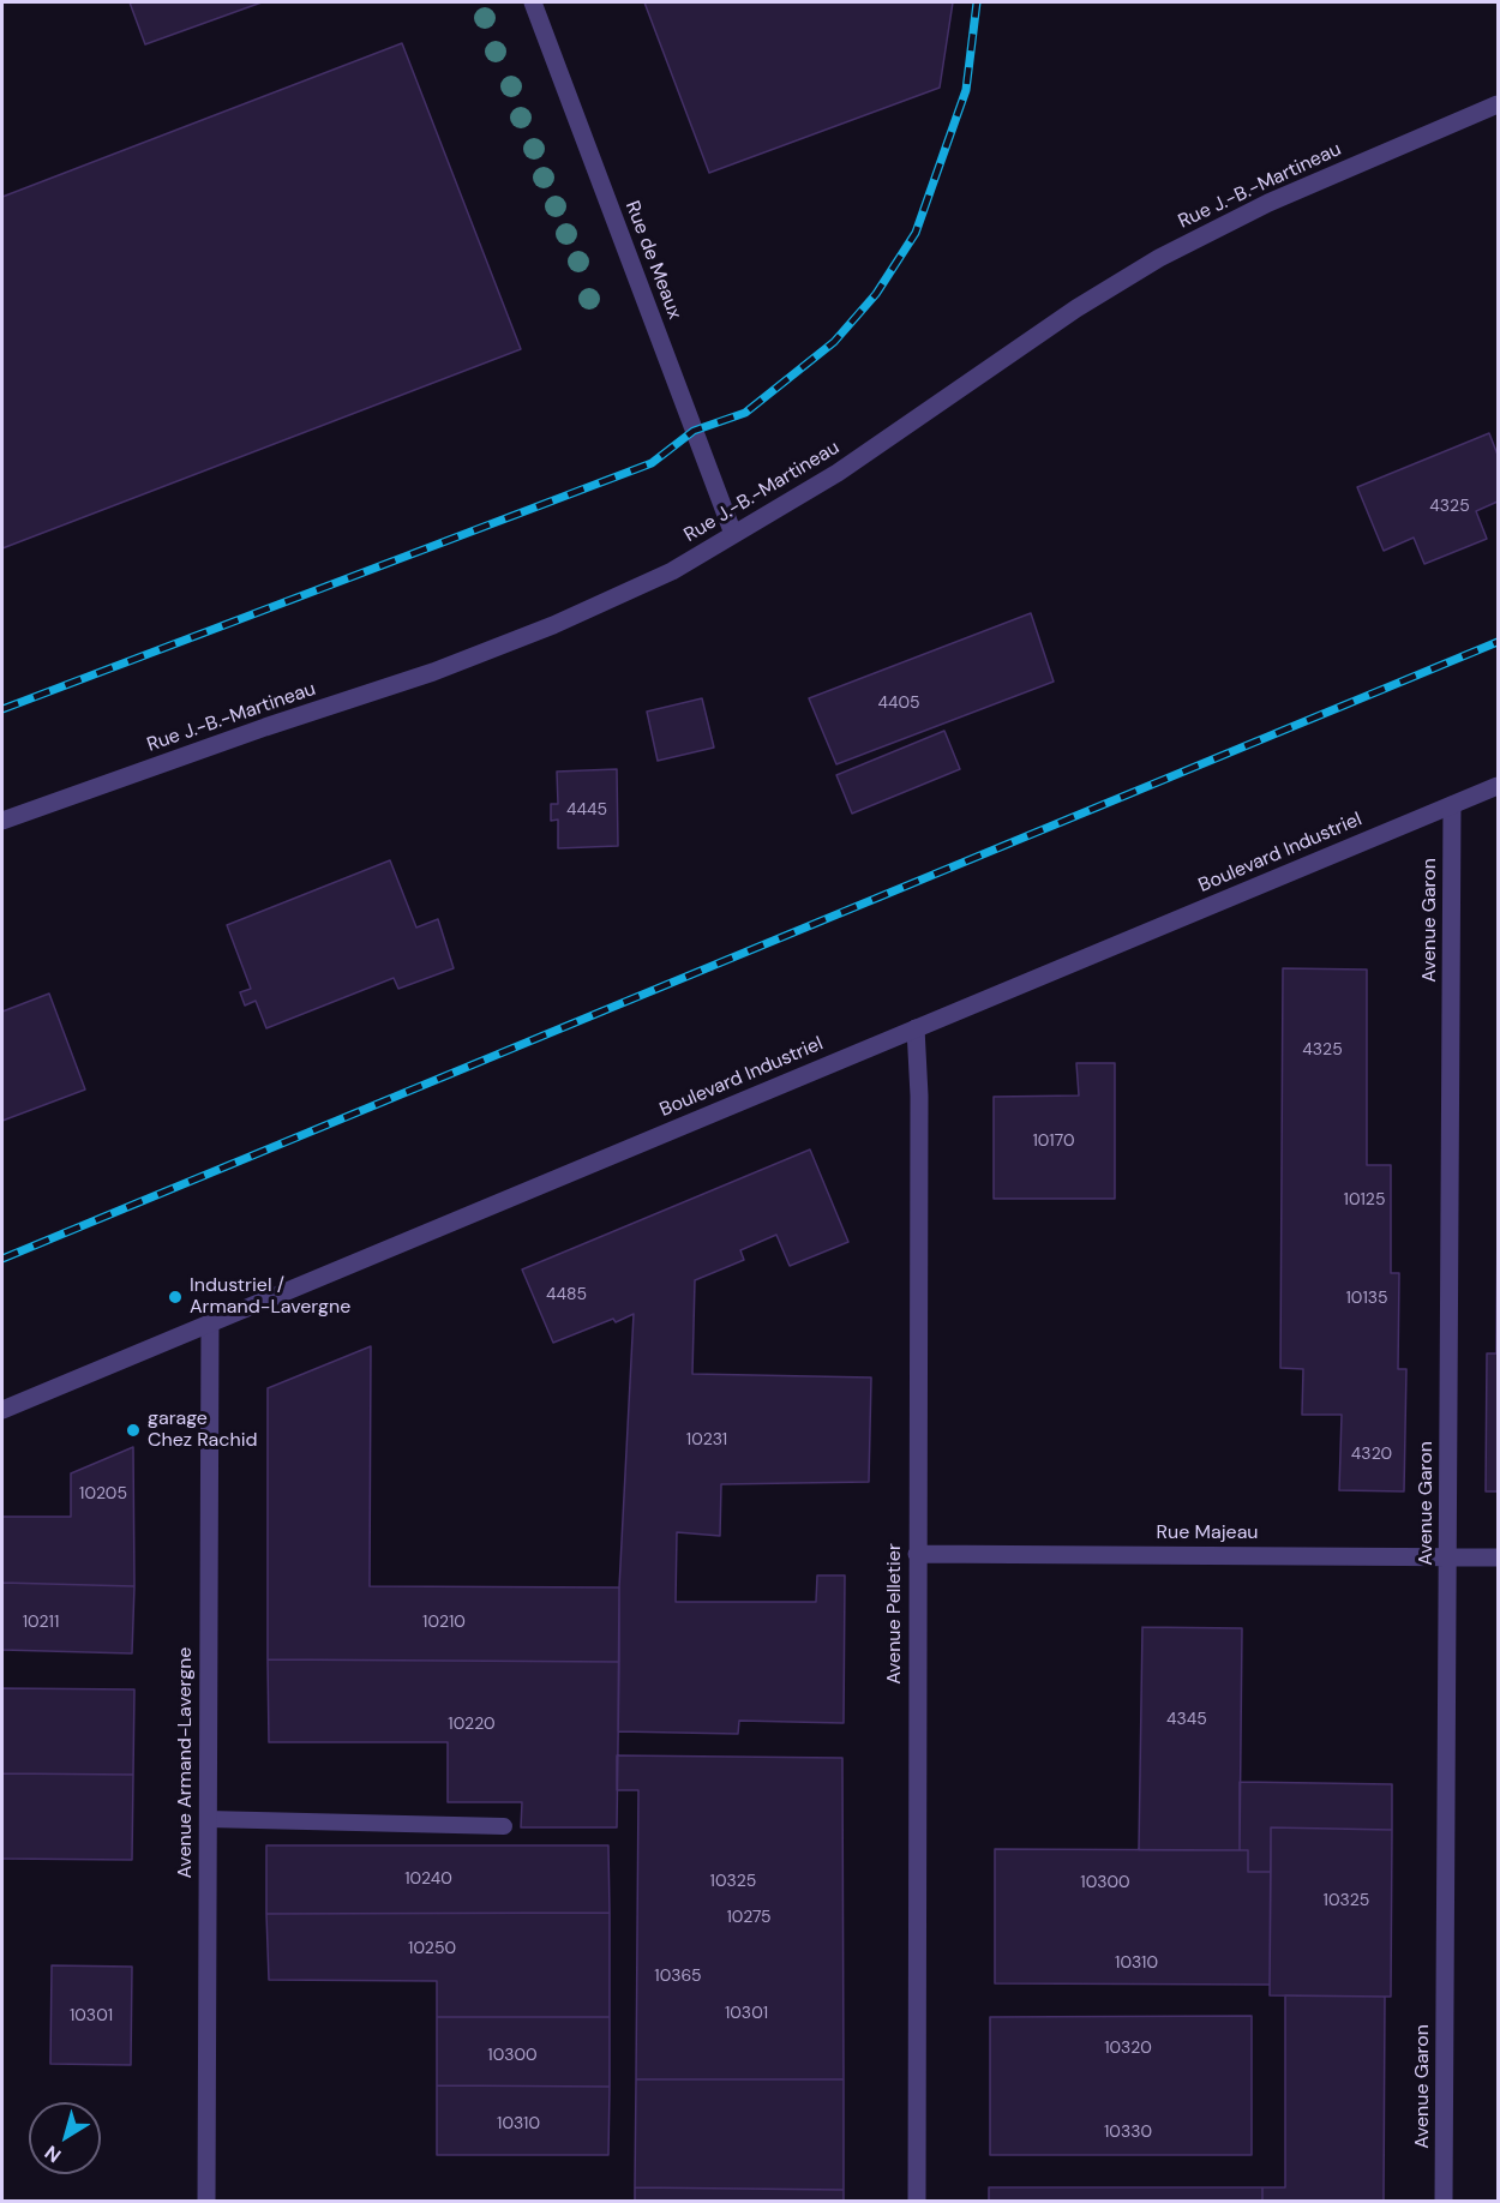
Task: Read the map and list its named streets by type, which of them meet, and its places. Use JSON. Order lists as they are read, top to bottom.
{
  "streets": {
    "street": [
      "Rue J.-B.-Martineau",
      "Rue de Meaux",
      "Boulevard Industriel",
      "Avenue Garon",
      "Rue Majeau",
      "Avenue Pelletier",
      "Avenue Armand-Lavergne"
    ]
  },
  "crossings": [
    ["Rue J.-B.-Martineau", "Rue de Meaux"],
    ["Boulevard Industriel", "Avenue Garon"],
    ["Boulevard Industriel", "Avenue Pelletier"],
    ["Boulevard Industriel", "Avenue Armand-Lavergne"],
    ["Avenue Garon", "Rue Majeau"],
    ["Rue Majeau", "Avenue Pelletier"]
  ],
  "places": ["Industriel / Armand-Lavergne", "garage Chez Rachid"],
  "house_numbers": [
    "4325",
    "4405",
    "4445",
    "4325",
    "10170",
    "10125",
    "4485",
    "10135",
    "10231",
    "4320",
    "10205",
    "10211",
    "10210",
    "4345",
    "10220",
    "10240",
    "10325",
    "10300",
    "10325",
    "10275",
    "10250",
    "10310",
    "10365",
    "10301",
    "10301",
    "10320",
    "10300",
    "10310",
    "10330"
  ],
  "north": "bottom left"
}
